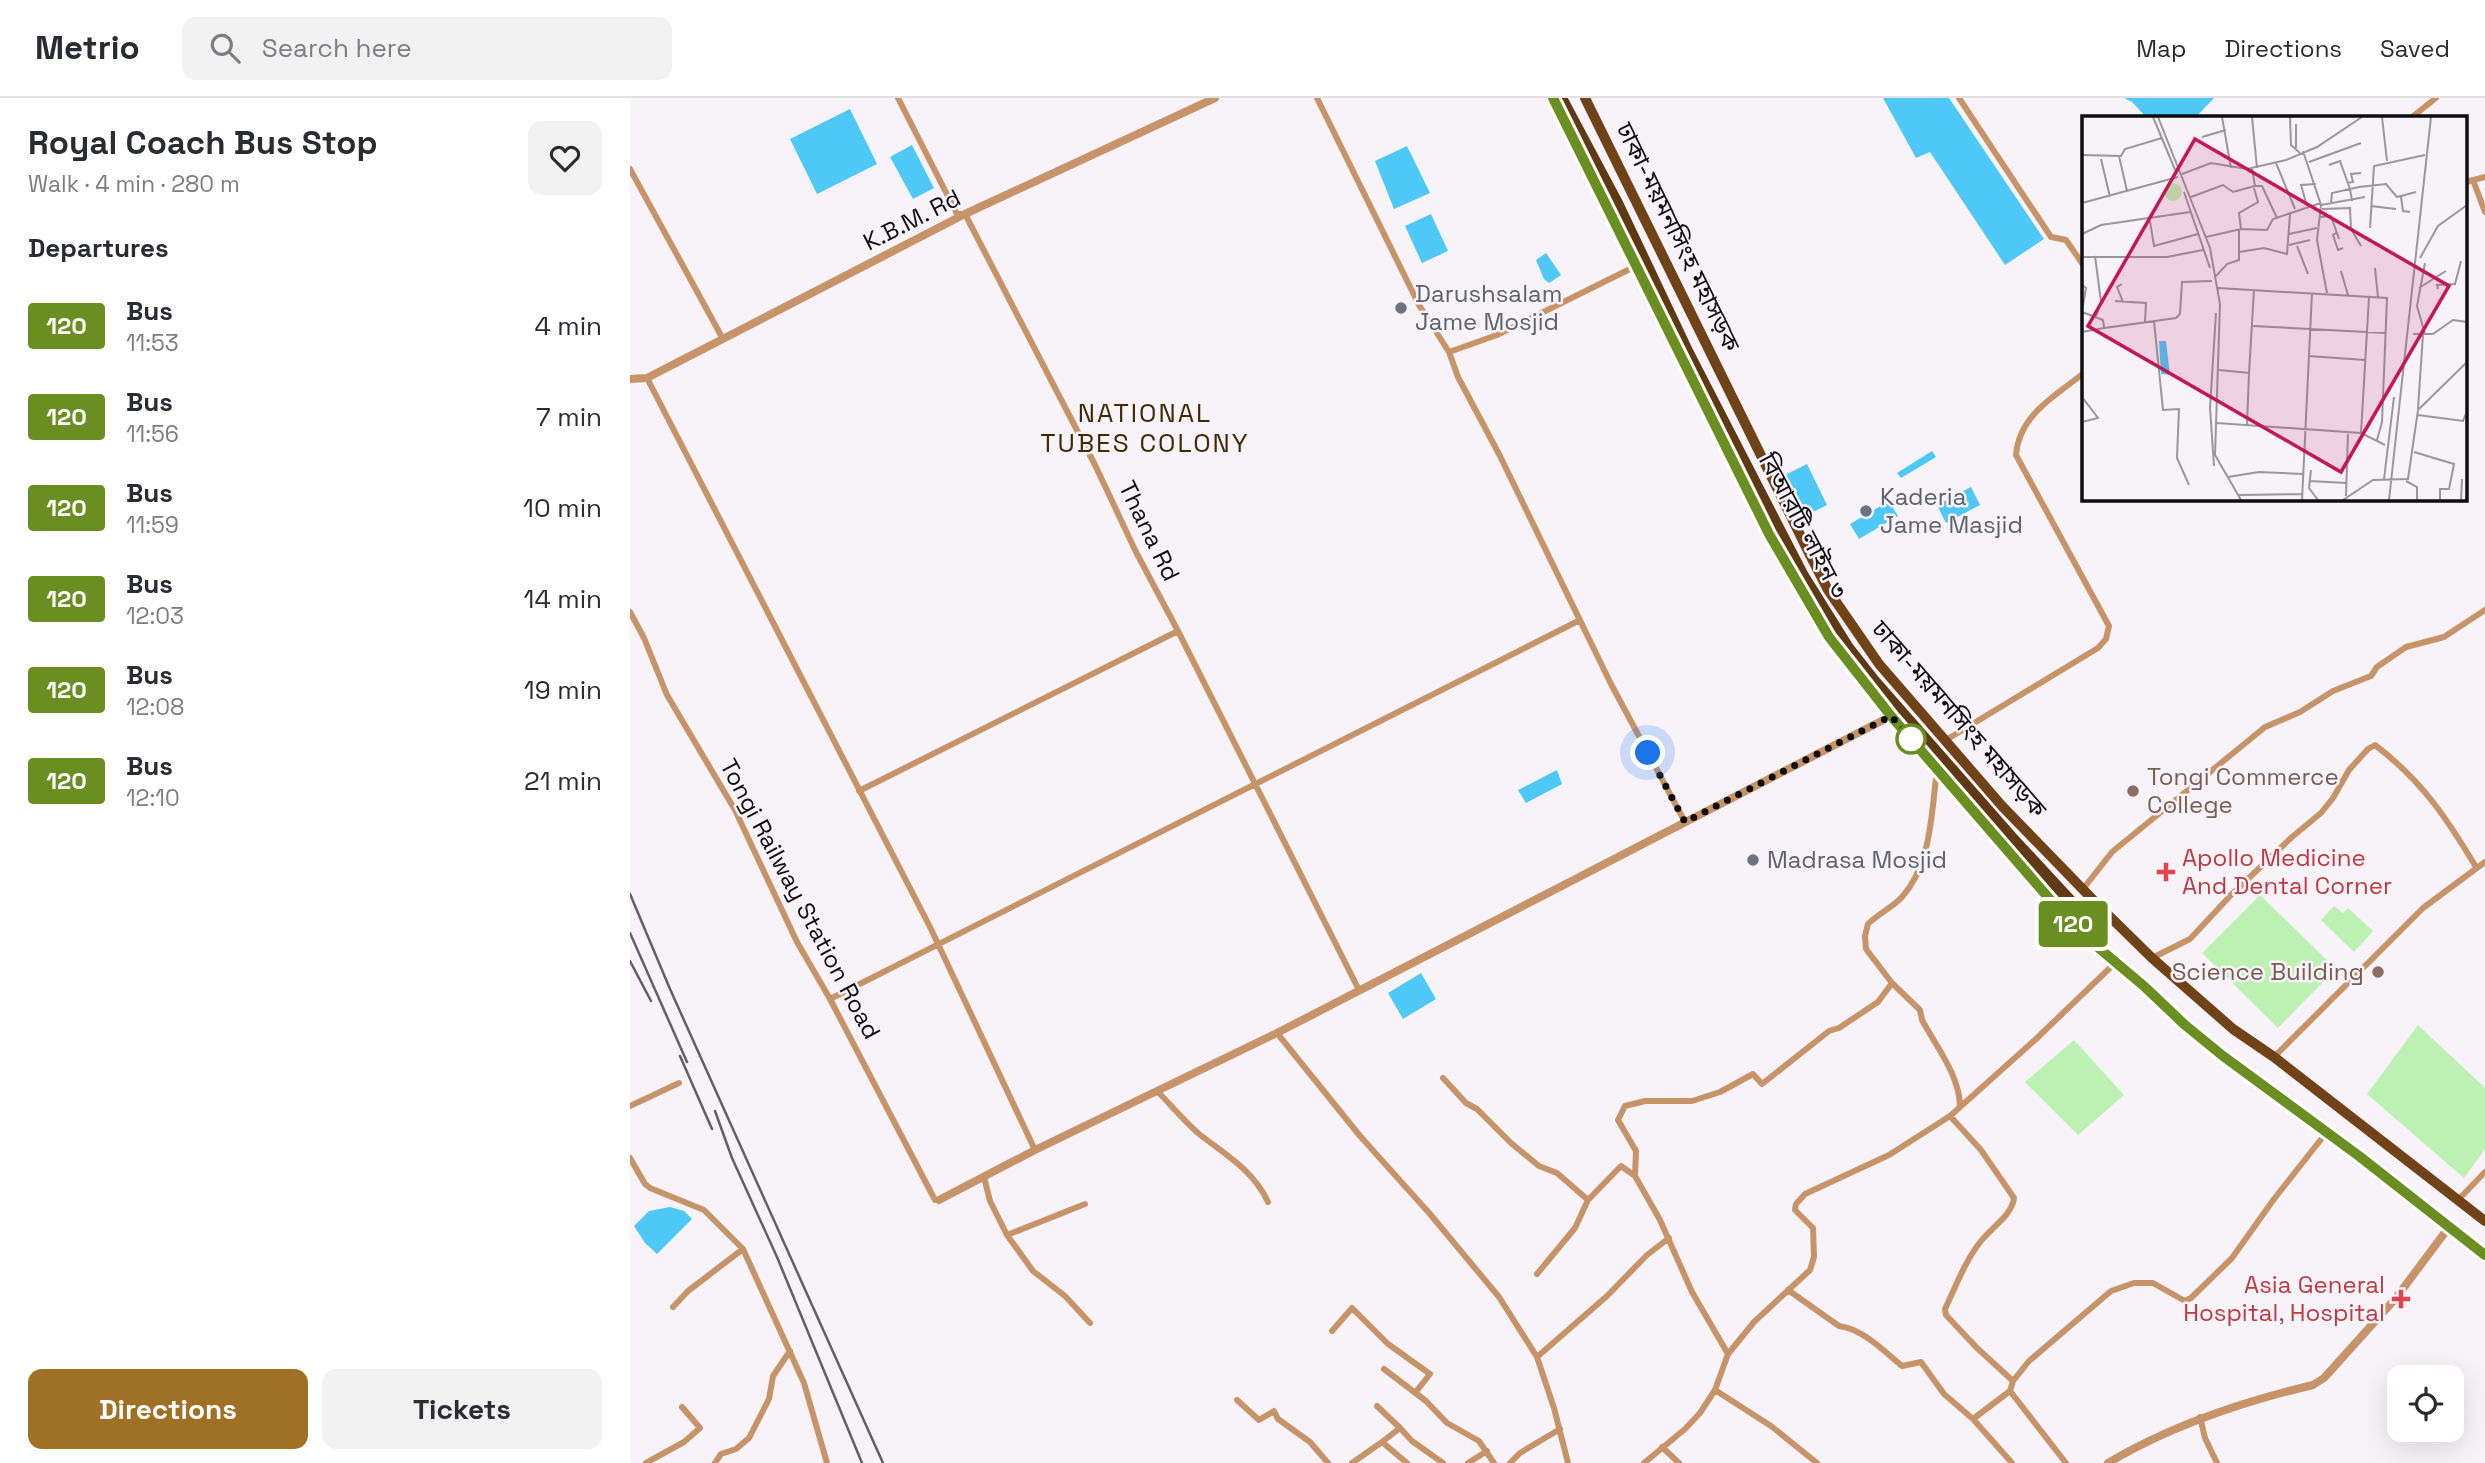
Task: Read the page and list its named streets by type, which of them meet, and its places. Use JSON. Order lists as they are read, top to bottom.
{
  "streets": {
    "highway": ["ঢাকা-ময়মনসিংহ মহাসড়ক", "বিআরটি লাইন ৩"],
    "street": ["K.B.M. Rd", "Thana Rd", "Tongi Railway Station Road"]
  },
  "crossings": [
    ["K.B.M. Rd", "Thana Rd"]
  ],
  "districts": ["NATIONAL TUBES COLONY"],
  "places": {
    "other": [
      "Darushsalam Jame Mosjid",
      "Kaderia Jame Masjid",
      "Tongi Commerce College",
      "Madrasa Mosjid",
      "Science Building"
    ],
    "health": ["Apollo Medicine And Dental Corner", "Asia General Hospital, Hospital"]
  },
  "lines": ["bus line 120"],
  "page": {
    "header": "Metrio",
    "search": "Search here",
    "nav": ["Map", "Directions", "Saved"],
    "heading": [
      ["Royal Coach Bus Stop", "Walk · 4 min · 280 m"],
      "Departures"
    ],
    "on_map": "120",
    "list": [
      {
        "mark": "120",
        "name": "Bus",
        "note": "11:53",
        "value": "4 min"
      },
      {
        "mark": "120",
        "name": "Bus",
        "note": "11:56",
        "value": "7 min"
      },
      {
        "mark": "120",
        "name": "Bus",
        "note": "11:59",
        "value": "10 min"
      },
      {
        "mark": "120",
        "name": "Bus",
        "note": "12:03",
        "value": "14 min"
      },
      {
        "mark": "120",
        "name": "Bus",
        "note": "12:08",
        "value": "19 min"
      },
      {
        "mark": "120",
        "name": "Bus",
        "note": "12:10",
        "value": "21 min"
      }
    ],
    "buttons": ["Directions", "Tickets"]
  }
}
